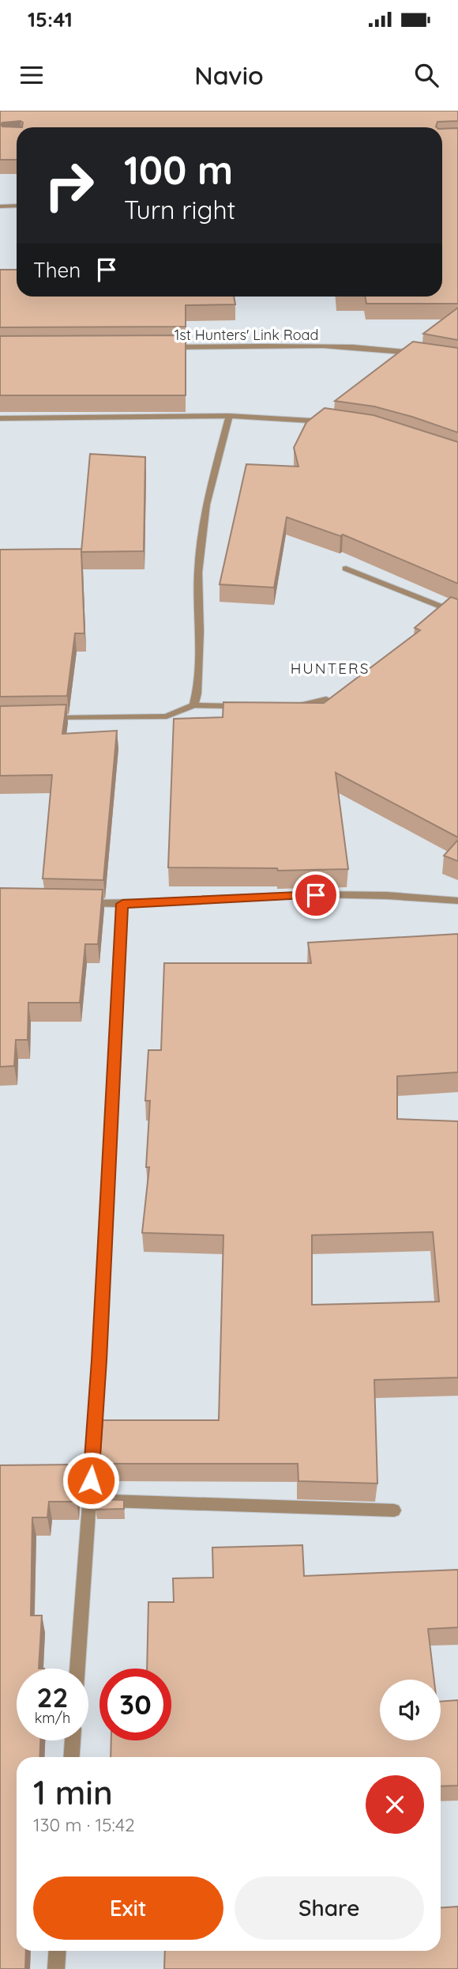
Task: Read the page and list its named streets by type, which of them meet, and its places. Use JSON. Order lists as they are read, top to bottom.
{
  "streets": {
    "street": ["1st Hunters' Link Road"]
  },
  "districts": ["HUNTERS"],
  "page": {
    "status": "15:41",
    "header": "Navio",
    "turn": ["100 m", "Turn right"],
    "then": "Then",
    "speed": "22 km/h",
    "limit": "30",
    "heading": ["1 min", "130 m · 15:42"],
    "buttons": ["Exit", "Share"]
  }
}
